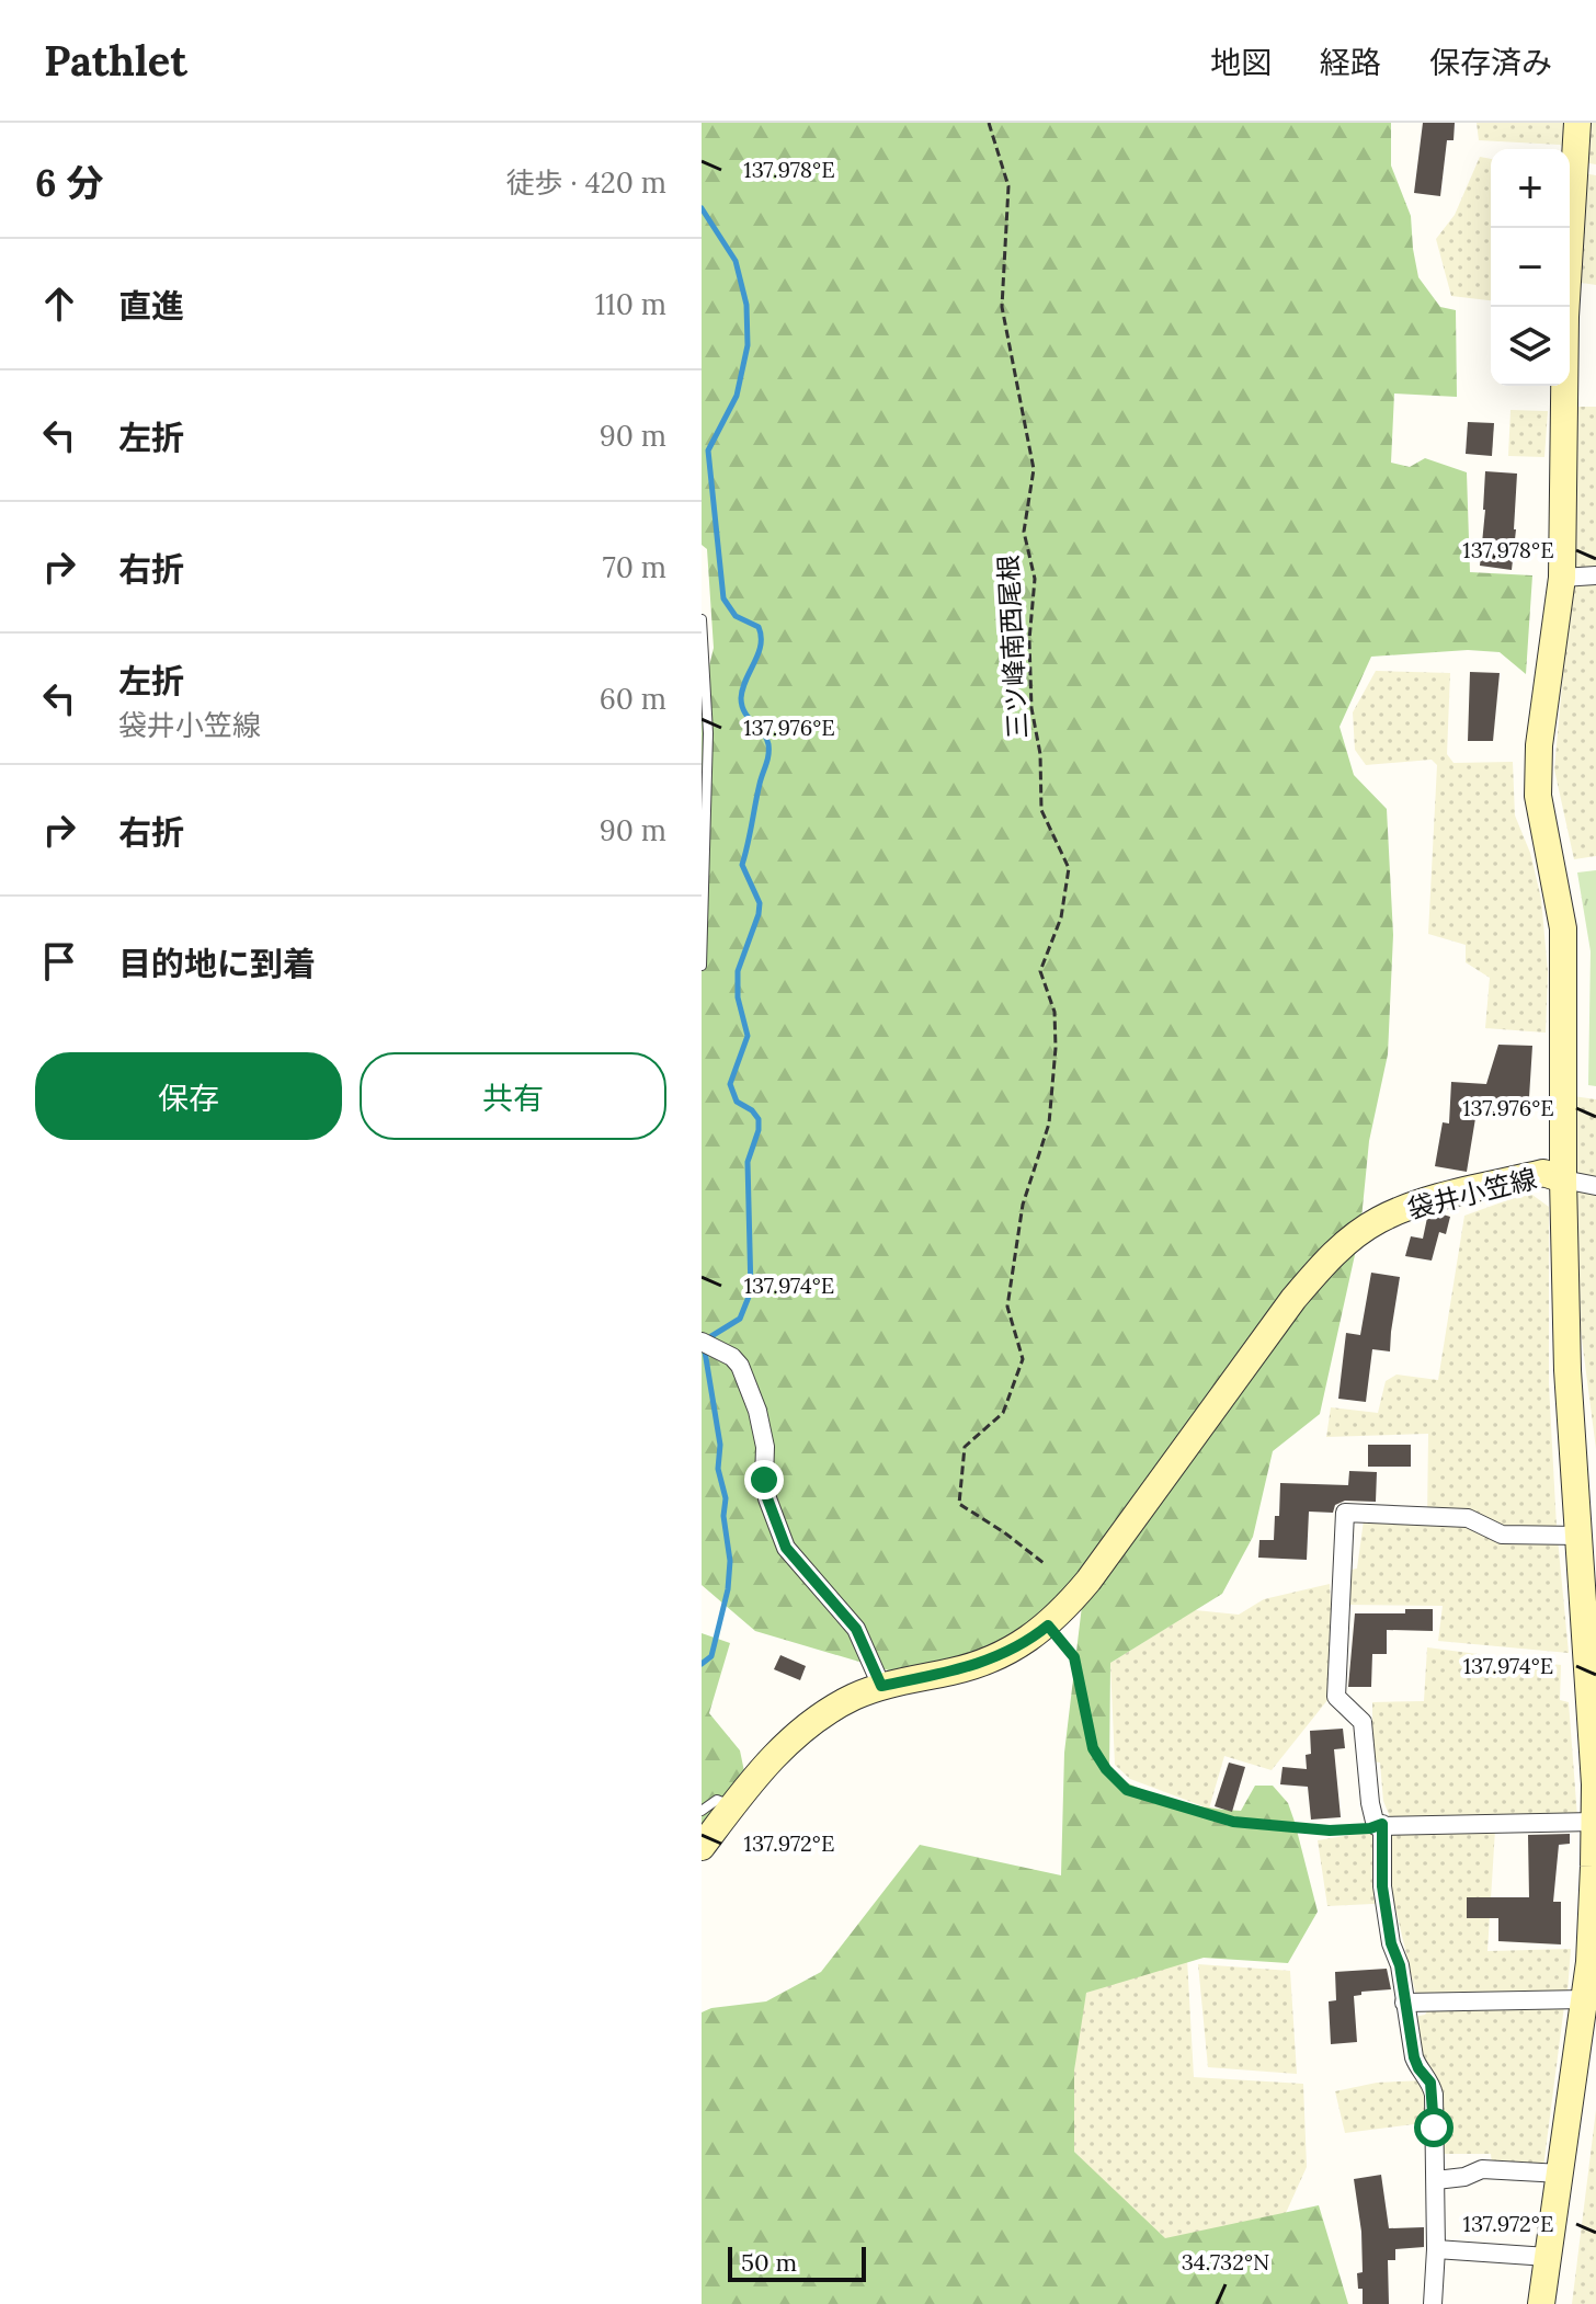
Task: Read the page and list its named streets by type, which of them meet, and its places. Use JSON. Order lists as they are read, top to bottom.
{
  "streets": {
    "main road": ["袋井小笠線"],
    "path": ["三ツ峰南西尾根"]
  },
  "scale_bar": "50 m",
  "page": {
    "header": "Pathlet",
    "nav": ["地図", "経路", "保存済み"],
    "heading": ["6 分", "徒歩 · 420 m"],
    "map_buttons": ["+", "−"],
    "list": [
      ["直進", "110 m"],
      ["左折", "90 m"],
      ["右折", "70 m"],
      ["左折", "袋井小笠線", "60 m"],
      ["右折", "90 m"],
      "目的地に到着"
    ],
    "buttons": ["保存", "共有"],
    "scale": "50 m"
  },
  "coordinates": [
    "137.978°E",
    "137.976°E",
    "137.974°E",
    "137.972°E",
    "34.732°N"
  ]
}
